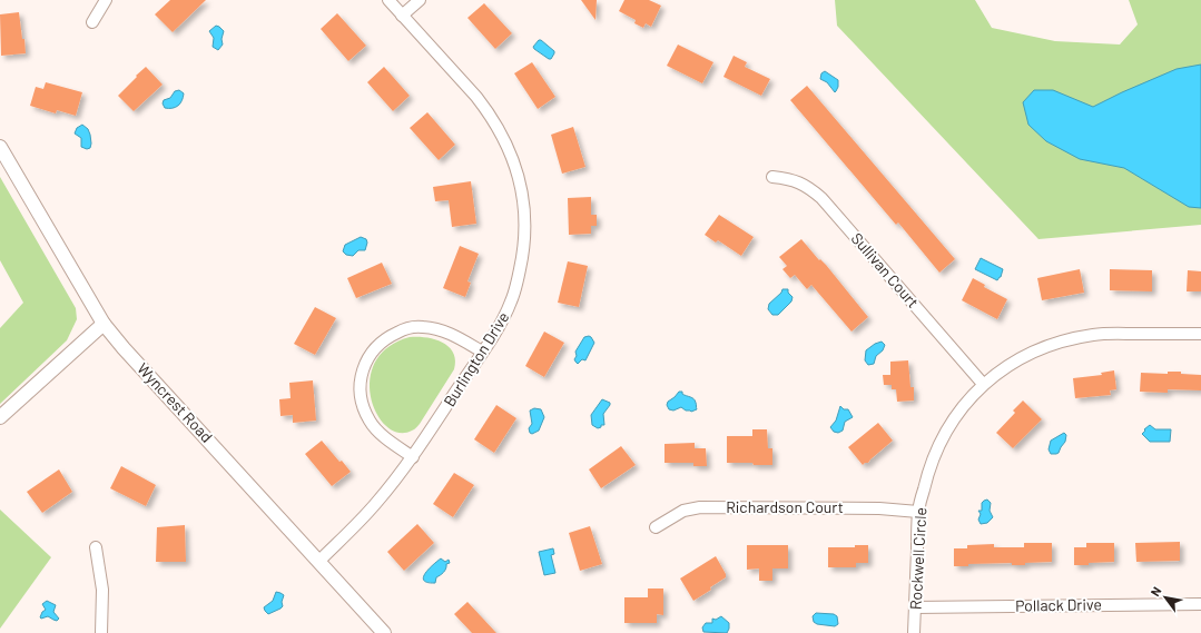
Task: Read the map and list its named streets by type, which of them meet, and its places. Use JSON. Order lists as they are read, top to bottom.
{
  "streets": {
    "street": [
      "Sullivan Court",
      "Burlington Drive",
      "Wyncrest Road",
      "Richardson Court",
      "Rockwell Circle",
      "Pollack Drive"
    ]
  },
  "crossings": [
    ["Sullivan Court", "Rockwell Circle"],
    ["Burlington Drive", "Wyncrest Road"],
    ["Richardson Court", "Rockwell Circle"],
    ["Rockwell Circle", "Pollack Drive"]
  ],
  "north": "top left"
}
